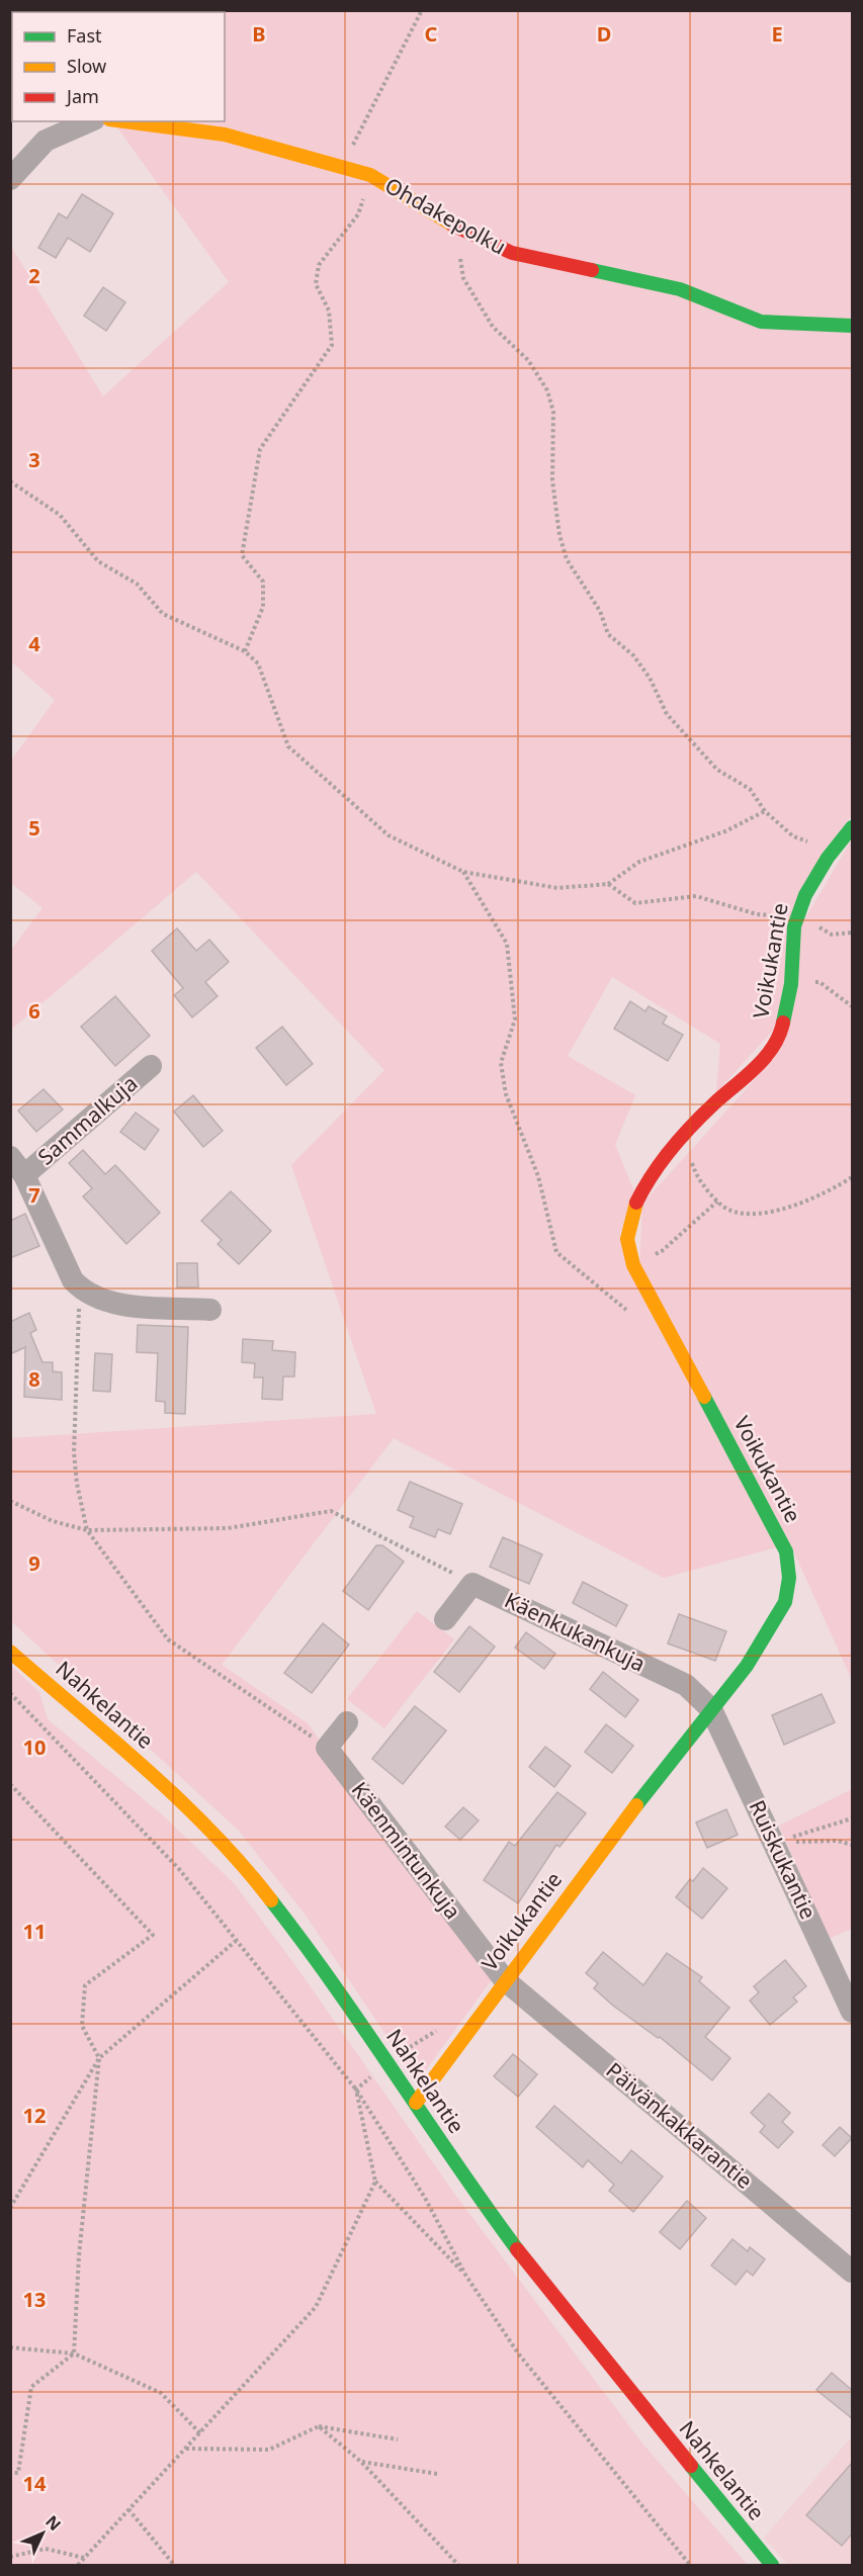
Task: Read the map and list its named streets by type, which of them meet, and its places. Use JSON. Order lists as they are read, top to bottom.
{
  "streets": {
    "street": [
      "Ohdakepolku",
      "Voikukantie",
      "Sammalkuja",
      "Käenkukankuja",
      "Nahkelantie",
      "Käenmintunkuja",
      "Ruiskukantie",
      "Päivänkakkarantie"
    ]
  },
  "crossings": [
    ["Voikukantie", "Käenkukankuja"],
    ["Voikukantie", "Nahkelantie"],
    ["Voikukantie", "Käenmintunkuja"],
    ["Voikukantie", "Ruiskukantie"],
    ["Voikukantie", "Päivänkakkarantie"],
    ["Käenkukankuja", "Ruiskukantie"],
    ["Käenmintunkuja", "Päivänkakkarantie"]
  ],
  "legend": ["Fast", "Slow", "Jam"],
  "north": "top right",
  "grid": {
    "columns": [
      "B",
      "C",
      "D",
      "E"
    ],
    "rows": [
      "2",
      "3",
      "4",
      "5",
      "6",
      "7",
      "8",
      "9",
      "10",
      "11",
      "12",
      "13",
      "14"
    ]
  }
}
